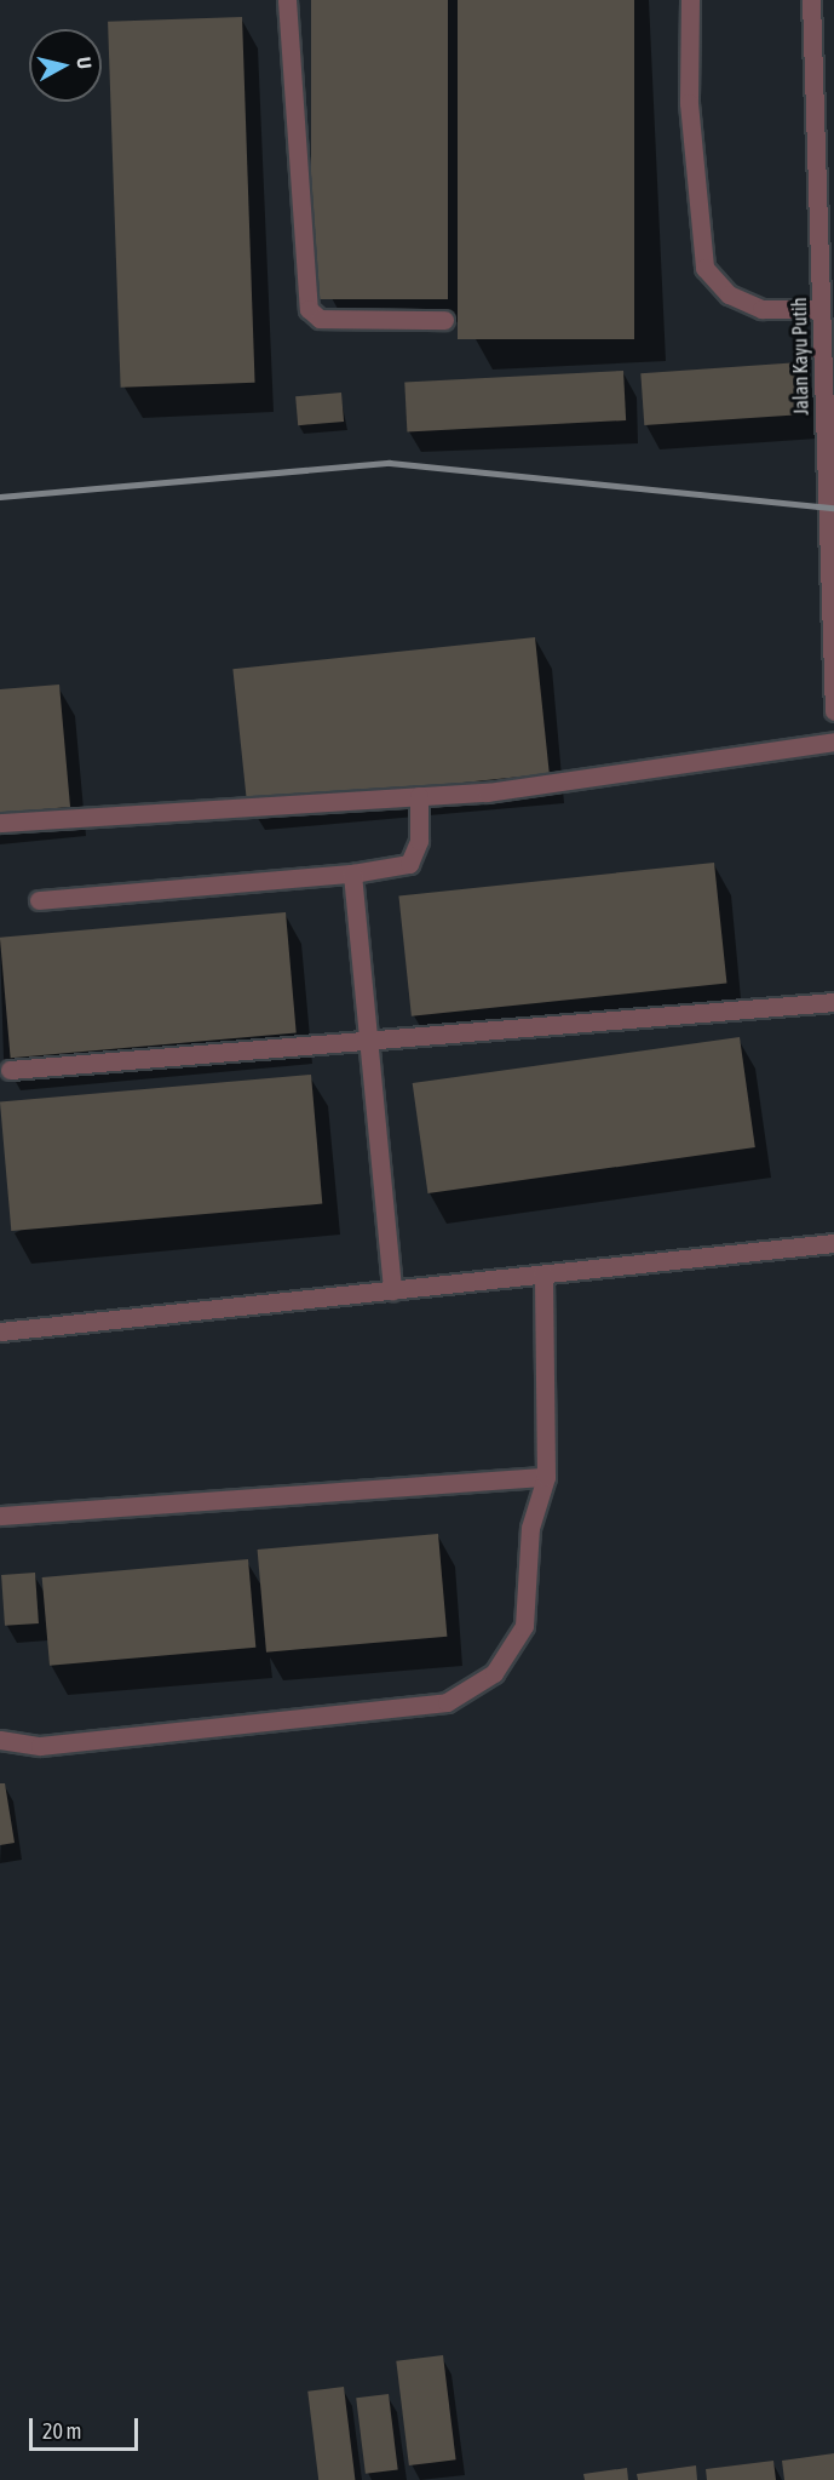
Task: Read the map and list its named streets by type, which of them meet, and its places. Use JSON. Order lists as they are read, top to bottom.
{
  "streets": {
    "street": ["Jalan Kayu Putih"]
  },
  "scale_bar": "20 m",
  "north": "right"
}
